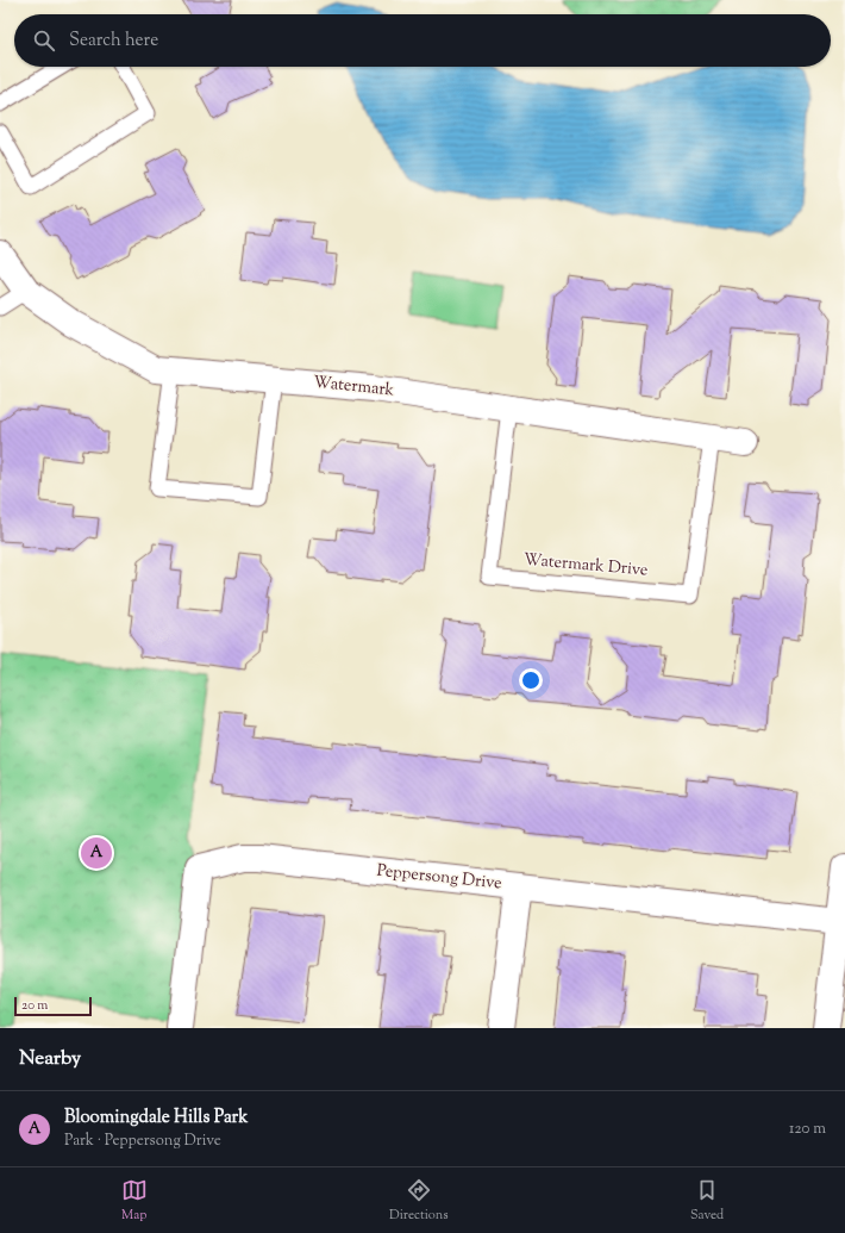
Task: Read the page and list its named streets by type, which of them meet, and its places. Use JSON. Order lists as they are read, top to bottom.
{
  "streets": {
    "street": ["Watermark", "Peppersong Drive"],
    "lane": ["Watermark Drive"]
  },
  "crossings": [
    ["Watermark", "Watermark Drive"]
  ],
  "scale_bar": "20 m",
  "page": {
    "search": "Search here",
    "pins": "A",
    "scale": "20 m",
    "heading": "Nearby",
    "list": [
      {
        "mark": "A",
        "name": "Bloomingdale Hills Park",
        "note": "Park · Peppersong Drive",
        "value": "120 m"
      }
    ],
    "nav": ["Map", "Directions", "Saved"]
  }
}
